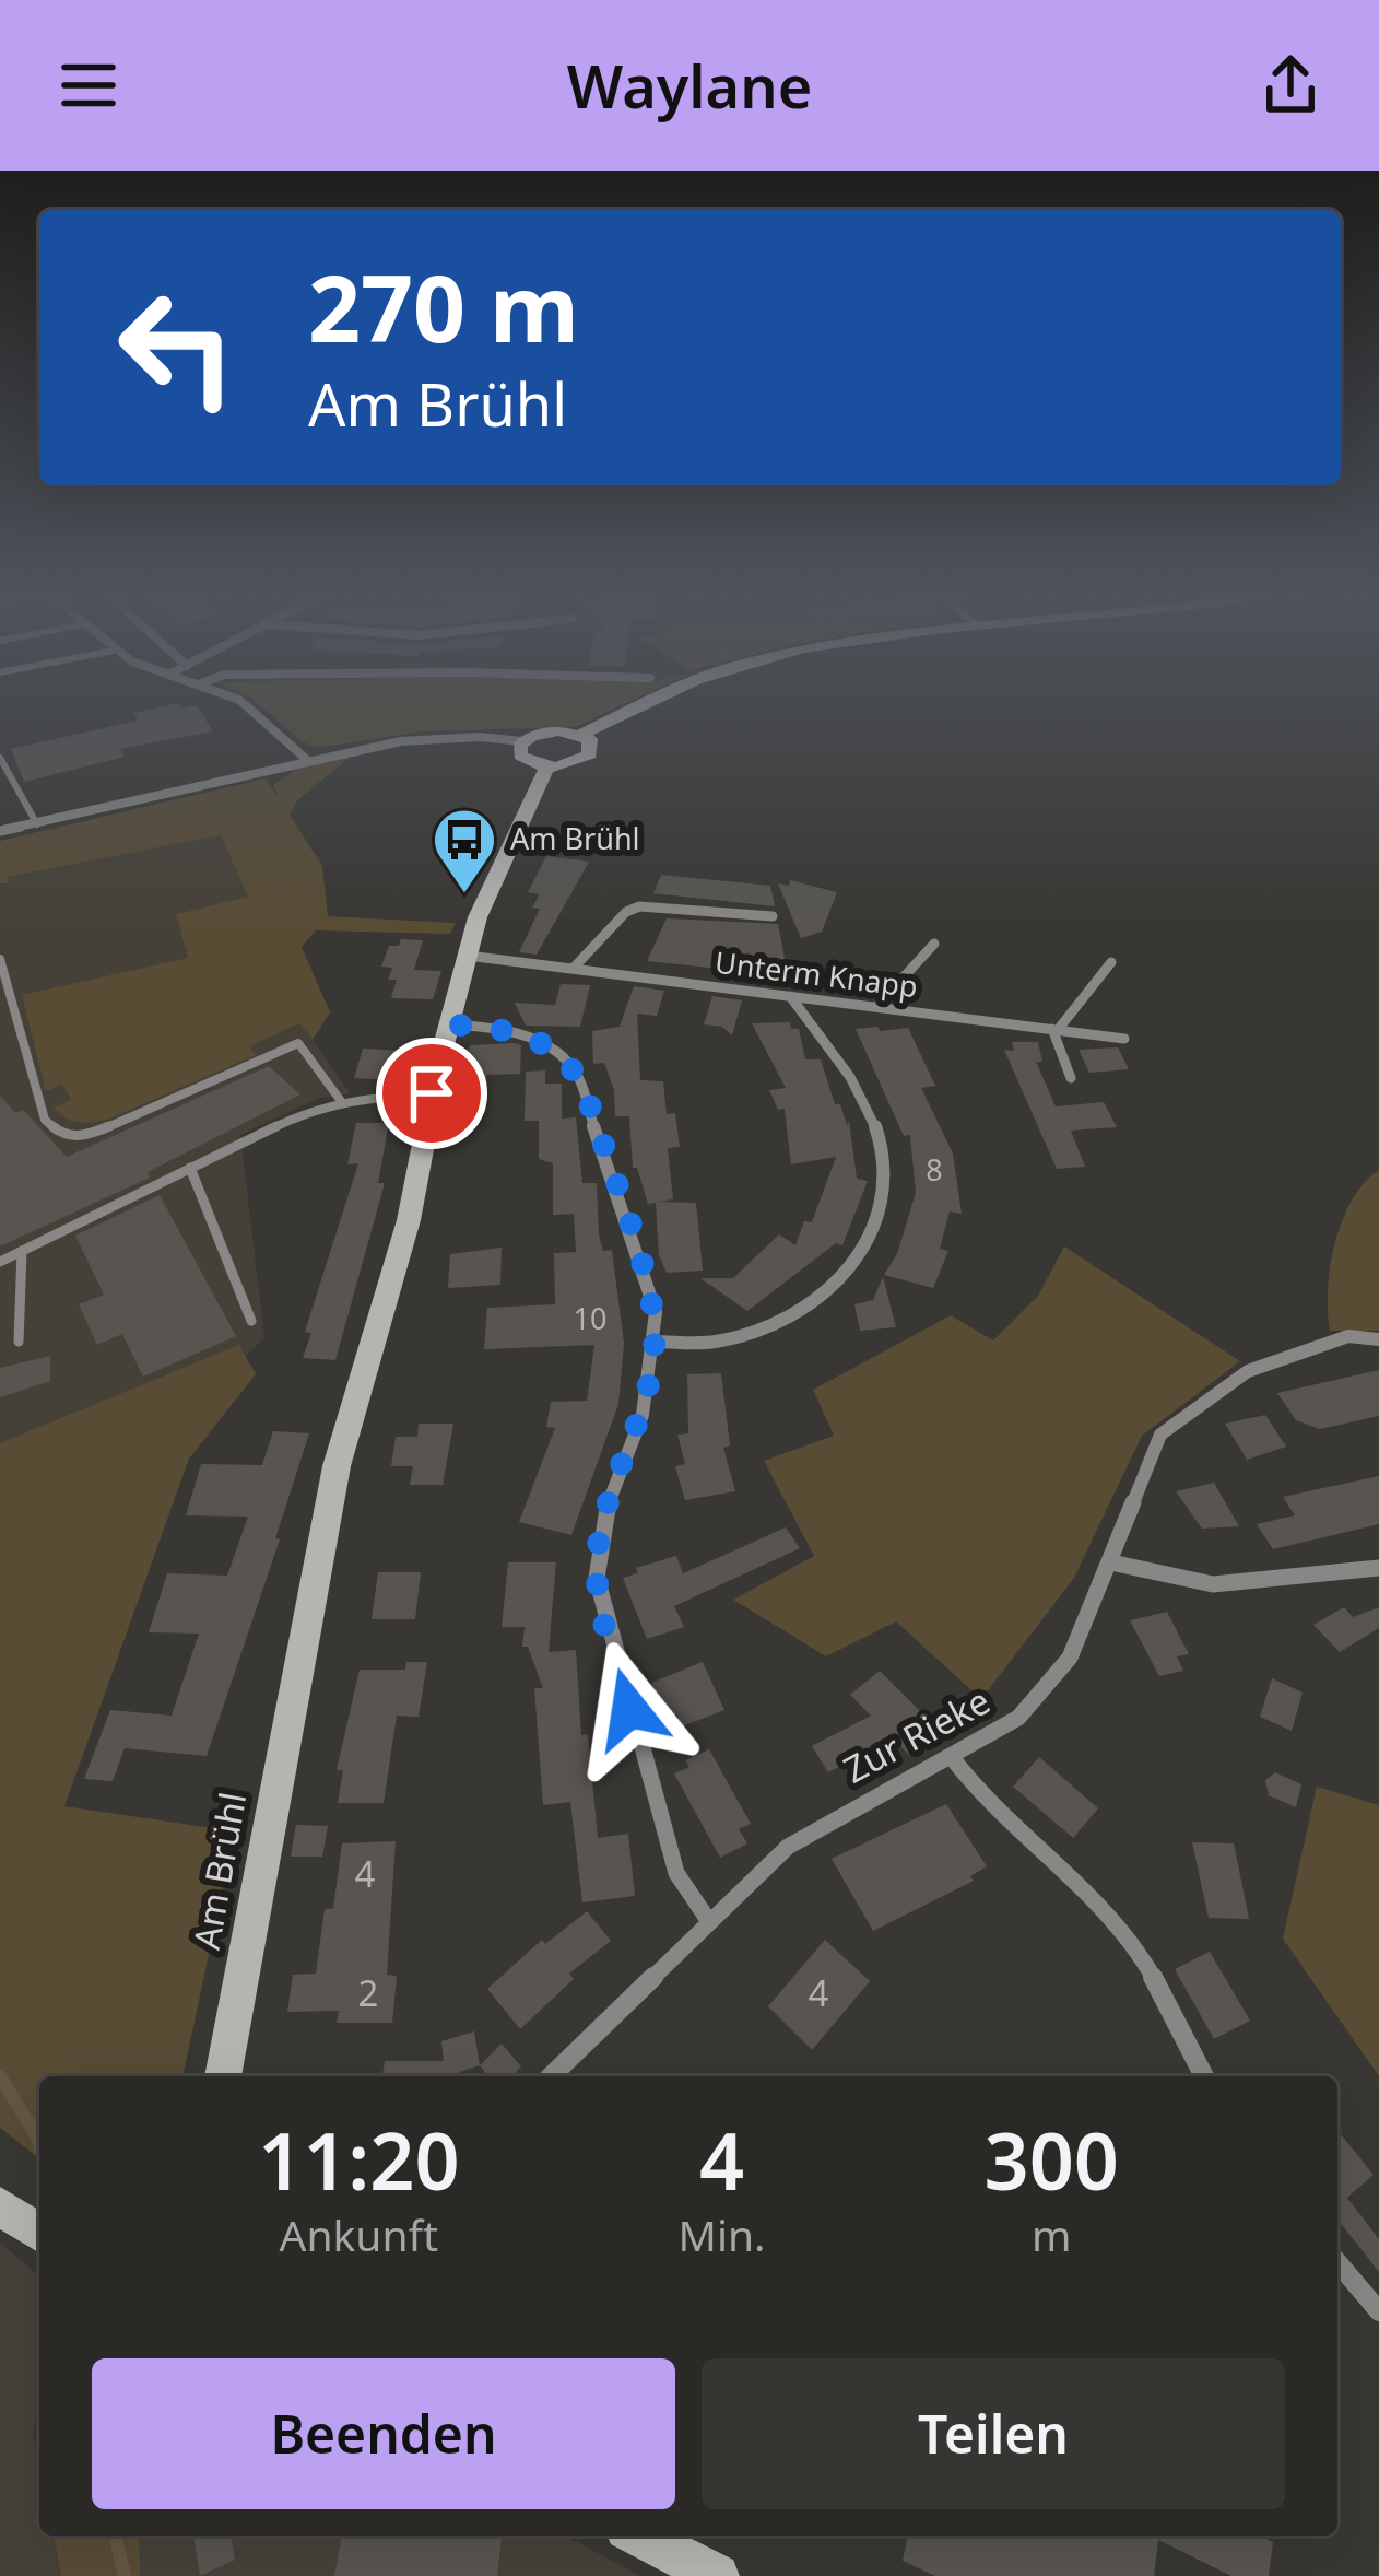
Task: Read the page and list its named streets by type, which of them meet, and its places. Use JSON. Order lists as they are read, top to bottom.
{
  "streets": {
    "street": ["Unterm Knapp", "Zur Rieke", "Am Brühl"]
  },
  "crossings": [
    ["Unterm Knapp", "Am Brühl"]
  ],
  "places": {
    "bus stop": ["Am Brühl"]
  },
  "house_numbers": [
    "8",
    "10",
    "4",
    "2",
    "4"
  ],
  "page": {
    "header": "Waylane",
    "turn": ["270 m", "Am Brühl"],
    "eta": [
      "11:20",
      "Ankunft",
      "4",
      "Min.",
      "300",
      "m"
    ],
    "buttons": ["Beenden", "Teilen"]
  }
}
